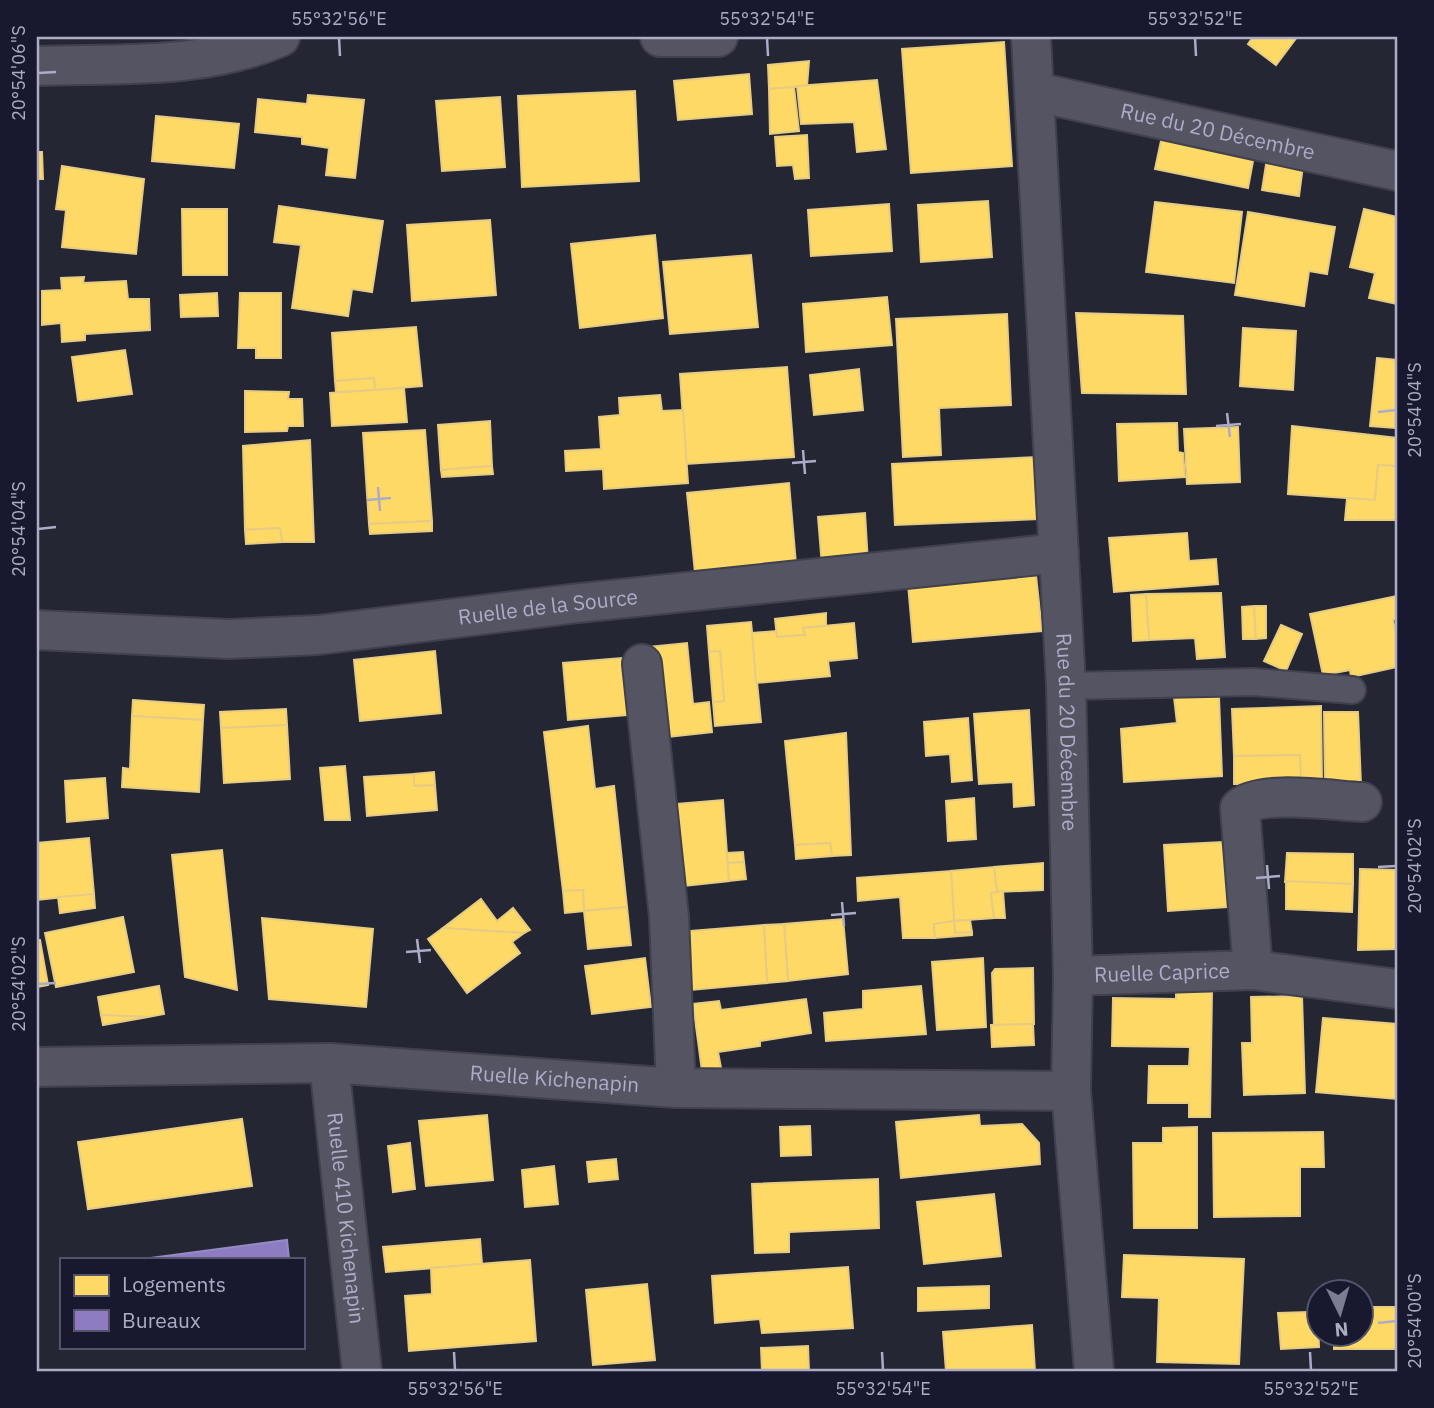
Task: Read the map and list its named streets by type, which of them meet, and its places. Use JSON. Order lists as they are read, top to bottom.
{
  "streets": {
    "street": [
      "Rue du 20 Décembre",
      "Ruelle de la Source",
      "Ruelle Caprice",
      "Ruelle Kichenapin",
      "Ruelle 410 Kichenapin"
    ]
  },
  "crossings": [
    ["Rue du 20 Décembre", "Ruelle de la Source"],
    ["Rue du 20 Décembre", "Ruelle Caprice"],
    ["Rue du 20 Décembre", "Ruelle Kichenapin"],
    ["Ruelle Kichenapin", "Ruelle 410 Kichenapin"]
  ],
  "legend": ["Logements", "Bureaux"],
  "north": "bottom",
  "coordinates": [
    "55°32'56\"E",
    "55°32'54\"E",
    "55°32'52\"E",
    "20°54'06\"S",
    "20°54'04\"S",
    "20°54'02\"S",
    "20°54'00\"S"
  ]
}
